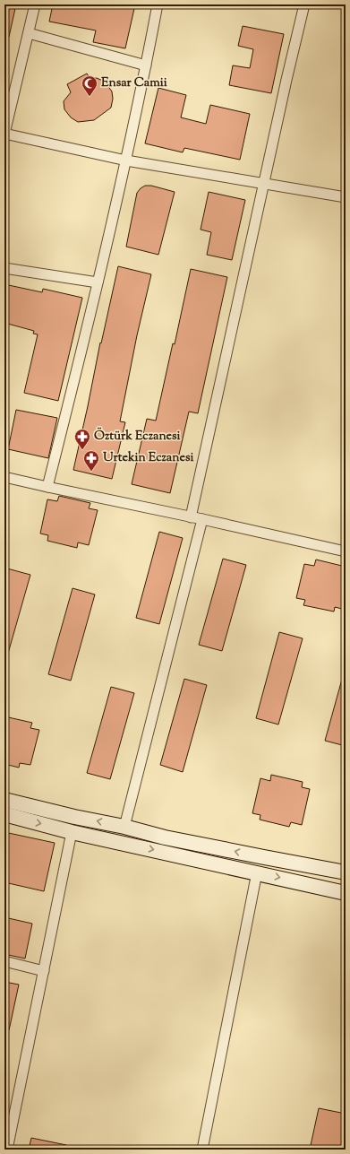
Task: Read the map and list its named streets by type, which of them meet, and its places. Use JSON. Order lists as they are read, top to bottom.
{
  "places": {
    "mosque": ["Ensar Camii"],
    "pharmacy": ["Öztürk Eczanesi", "Urtekin Eczanesi"]
  }
}
